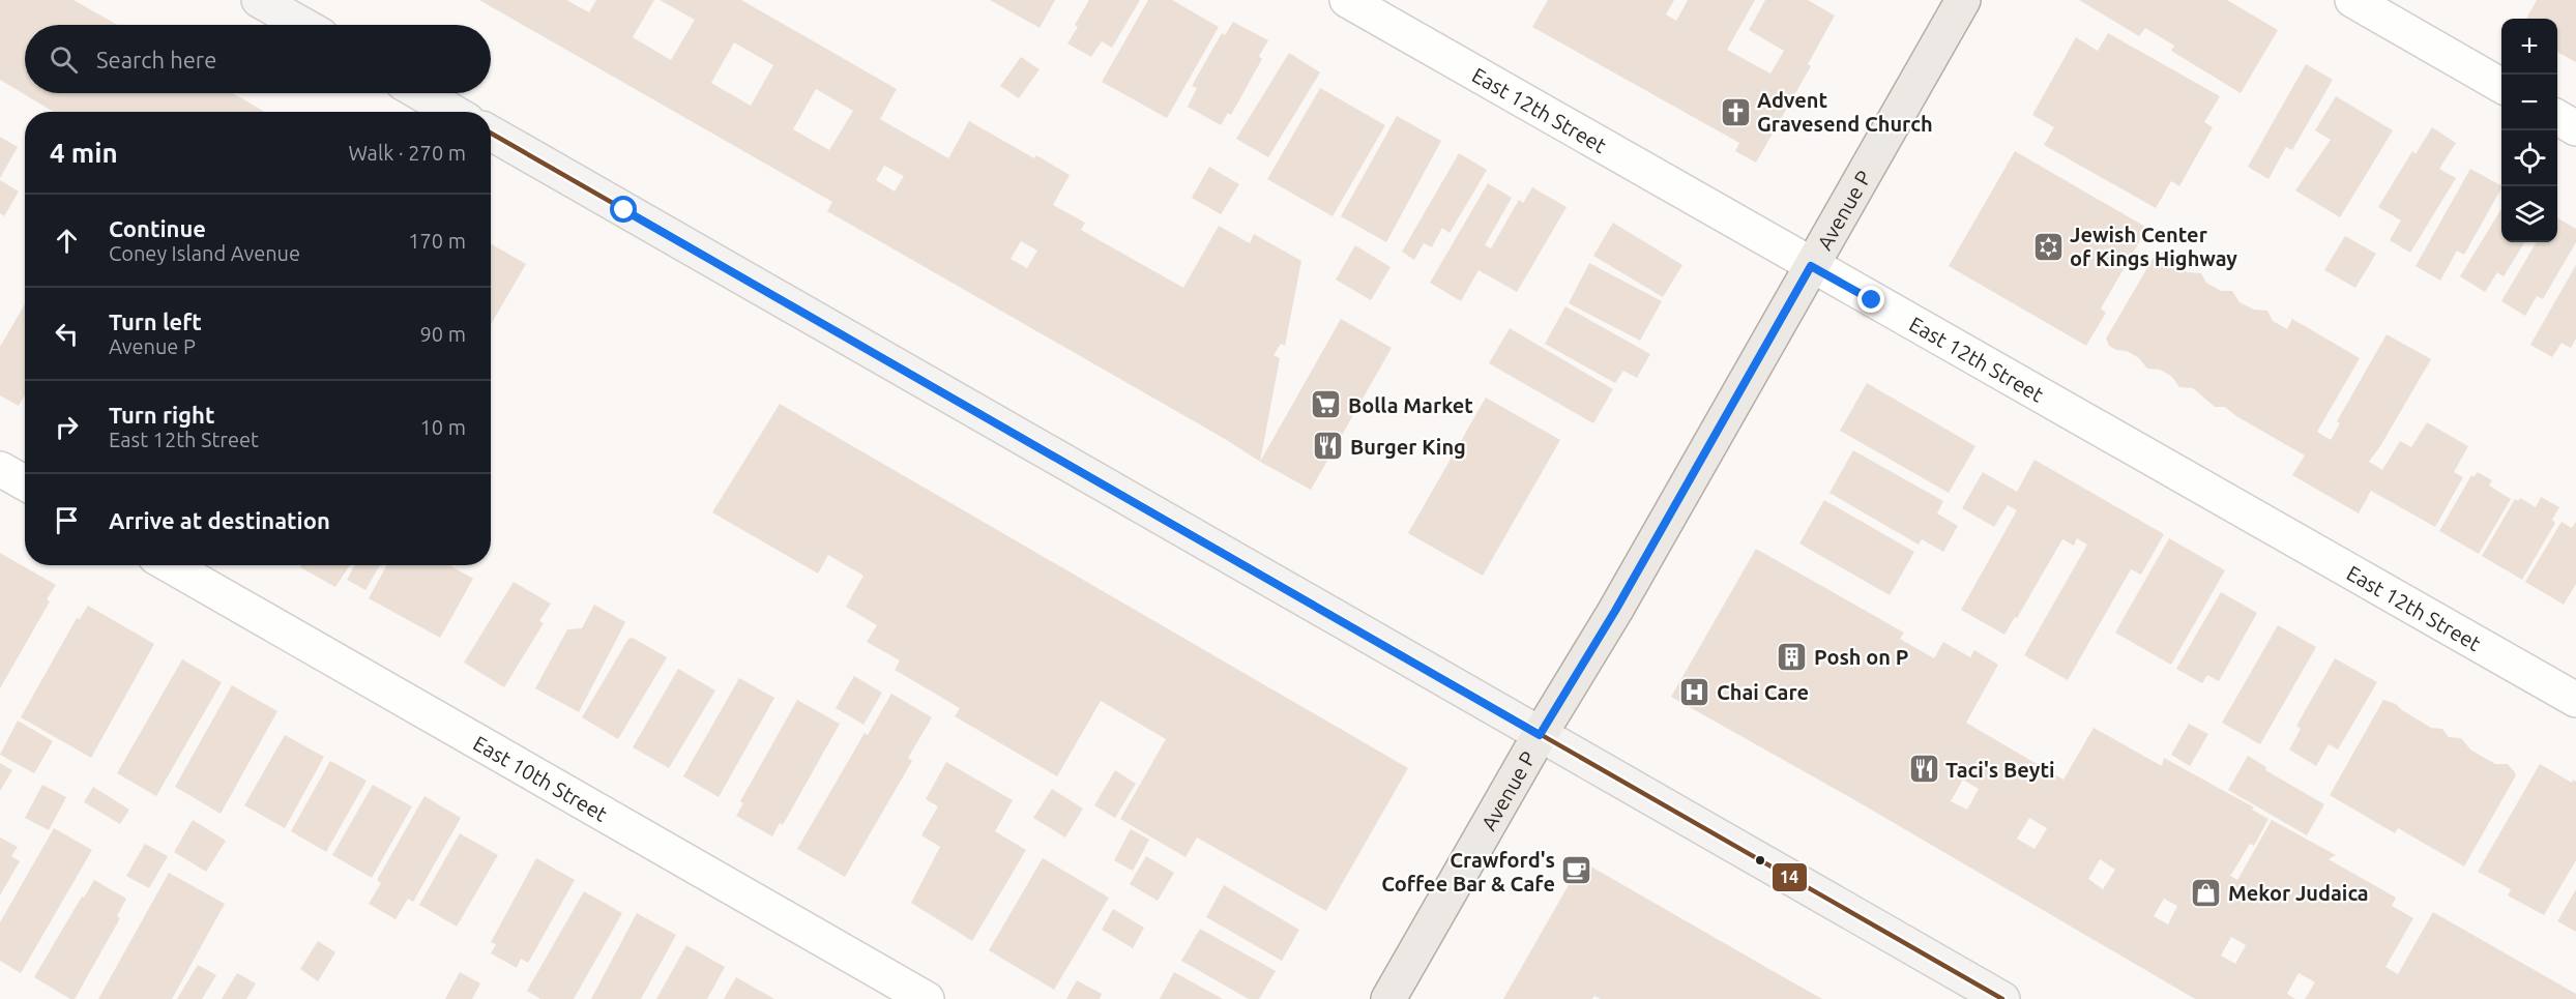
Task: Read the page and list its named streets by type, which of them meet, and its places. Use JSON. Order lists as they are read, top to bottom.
{
  "streets": {
    "main road": ["Avenue P"],
    "street": ["East 12th Street", "East 10th Street"]
  },
  "crossings": [
    ["East 12th Street", "Avenue P"]
  ],
  "places": {
    "church": ["Advent Gravesend Church"],
    "synagogue": ["Jewish Center of Kings Highway"],
    "supermarket": ["Bolla Market"],
    "restaurant": ["Burger King", "Taci's Beyti"],
    "building": ["Posh on P"],
    "hospital": ["Chai Care"],
    "cafe": ["Crawford's Coffee Bar & Cafe"],
    "shop": ["Mekor Judaica"]
  },
  "lines": ["transit line 14"],
  "page": {
    "map_buttons": ["+", "−"],
    "search": "Search here",
    "heading": ["4 min", "Walk · 270 m"],
    "list": [
      ["Continue", "Coney Island Avenue", "170 m"],
      ["Turn left", "Avenue P", "90 m"],
      ["Turn right", "East 12th Street", "10 m"],
      "Arrive at destination"
    ]
  }
}
